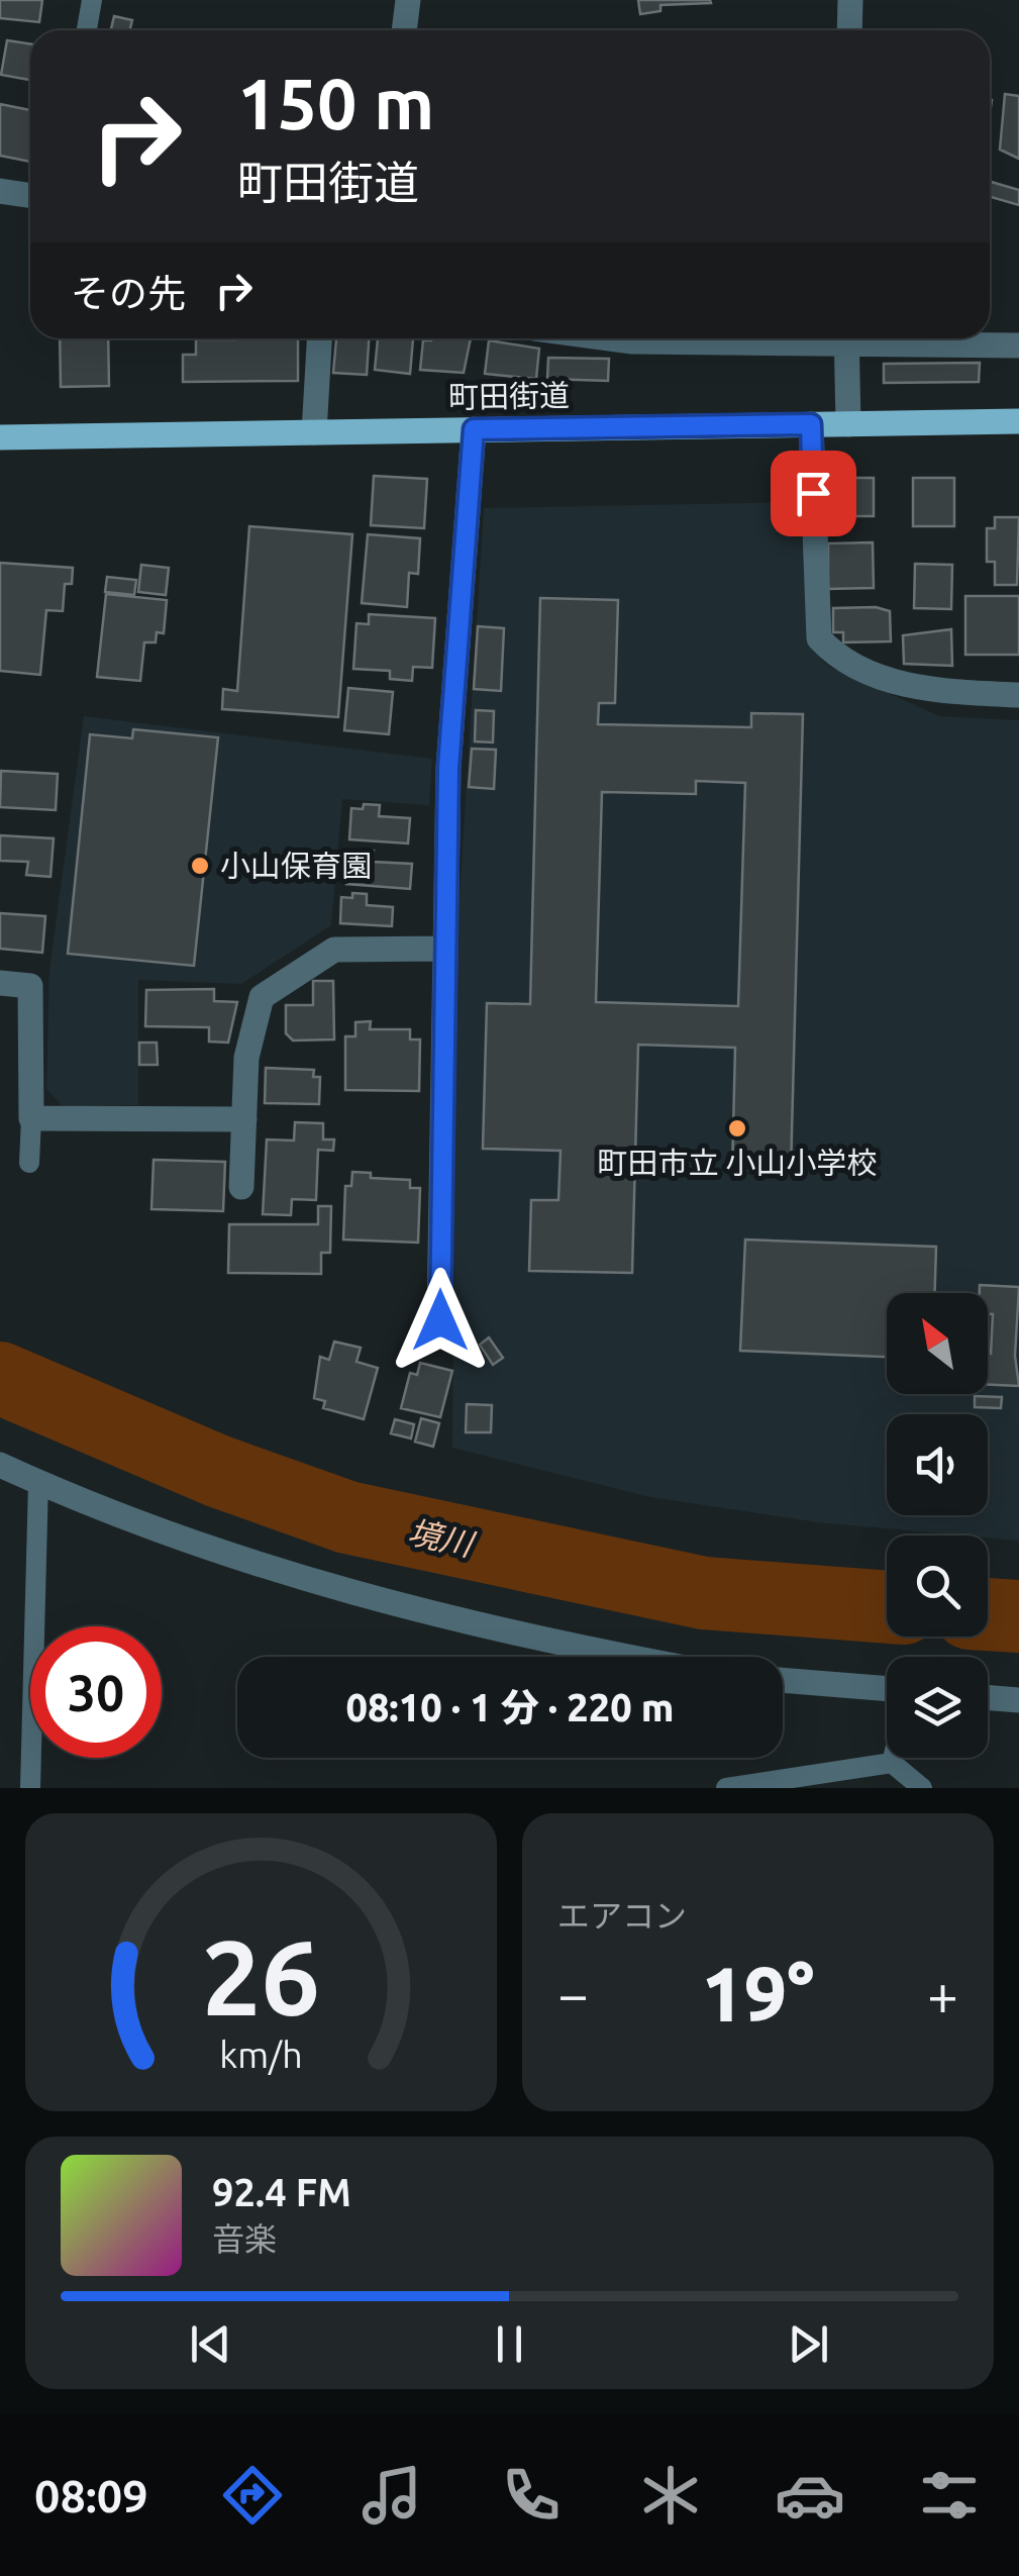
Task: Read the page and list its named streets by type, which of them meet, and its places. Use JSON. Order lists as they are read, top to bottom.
{
  "streets": {
    "main road": ["町田街道"]
  },
  "water": ["境川"],
  "places": ["小山保育園", "町田市立 小山小学校"],
  "north": "top left",
  "page": {
    "turn": ["150 m", "町田街道"],
    "then": "その先",
    "limit": "30",
    "trip": "08:10 · 1 分 · 220 m",
    "tile": "エアコン",
    "heat": ["−", "19°", "+"],
    "song": ["92.4 FM", "音楽"],
    "tabs": "08:09",
    "gauge": ["26", "km/h"]
  }
}
